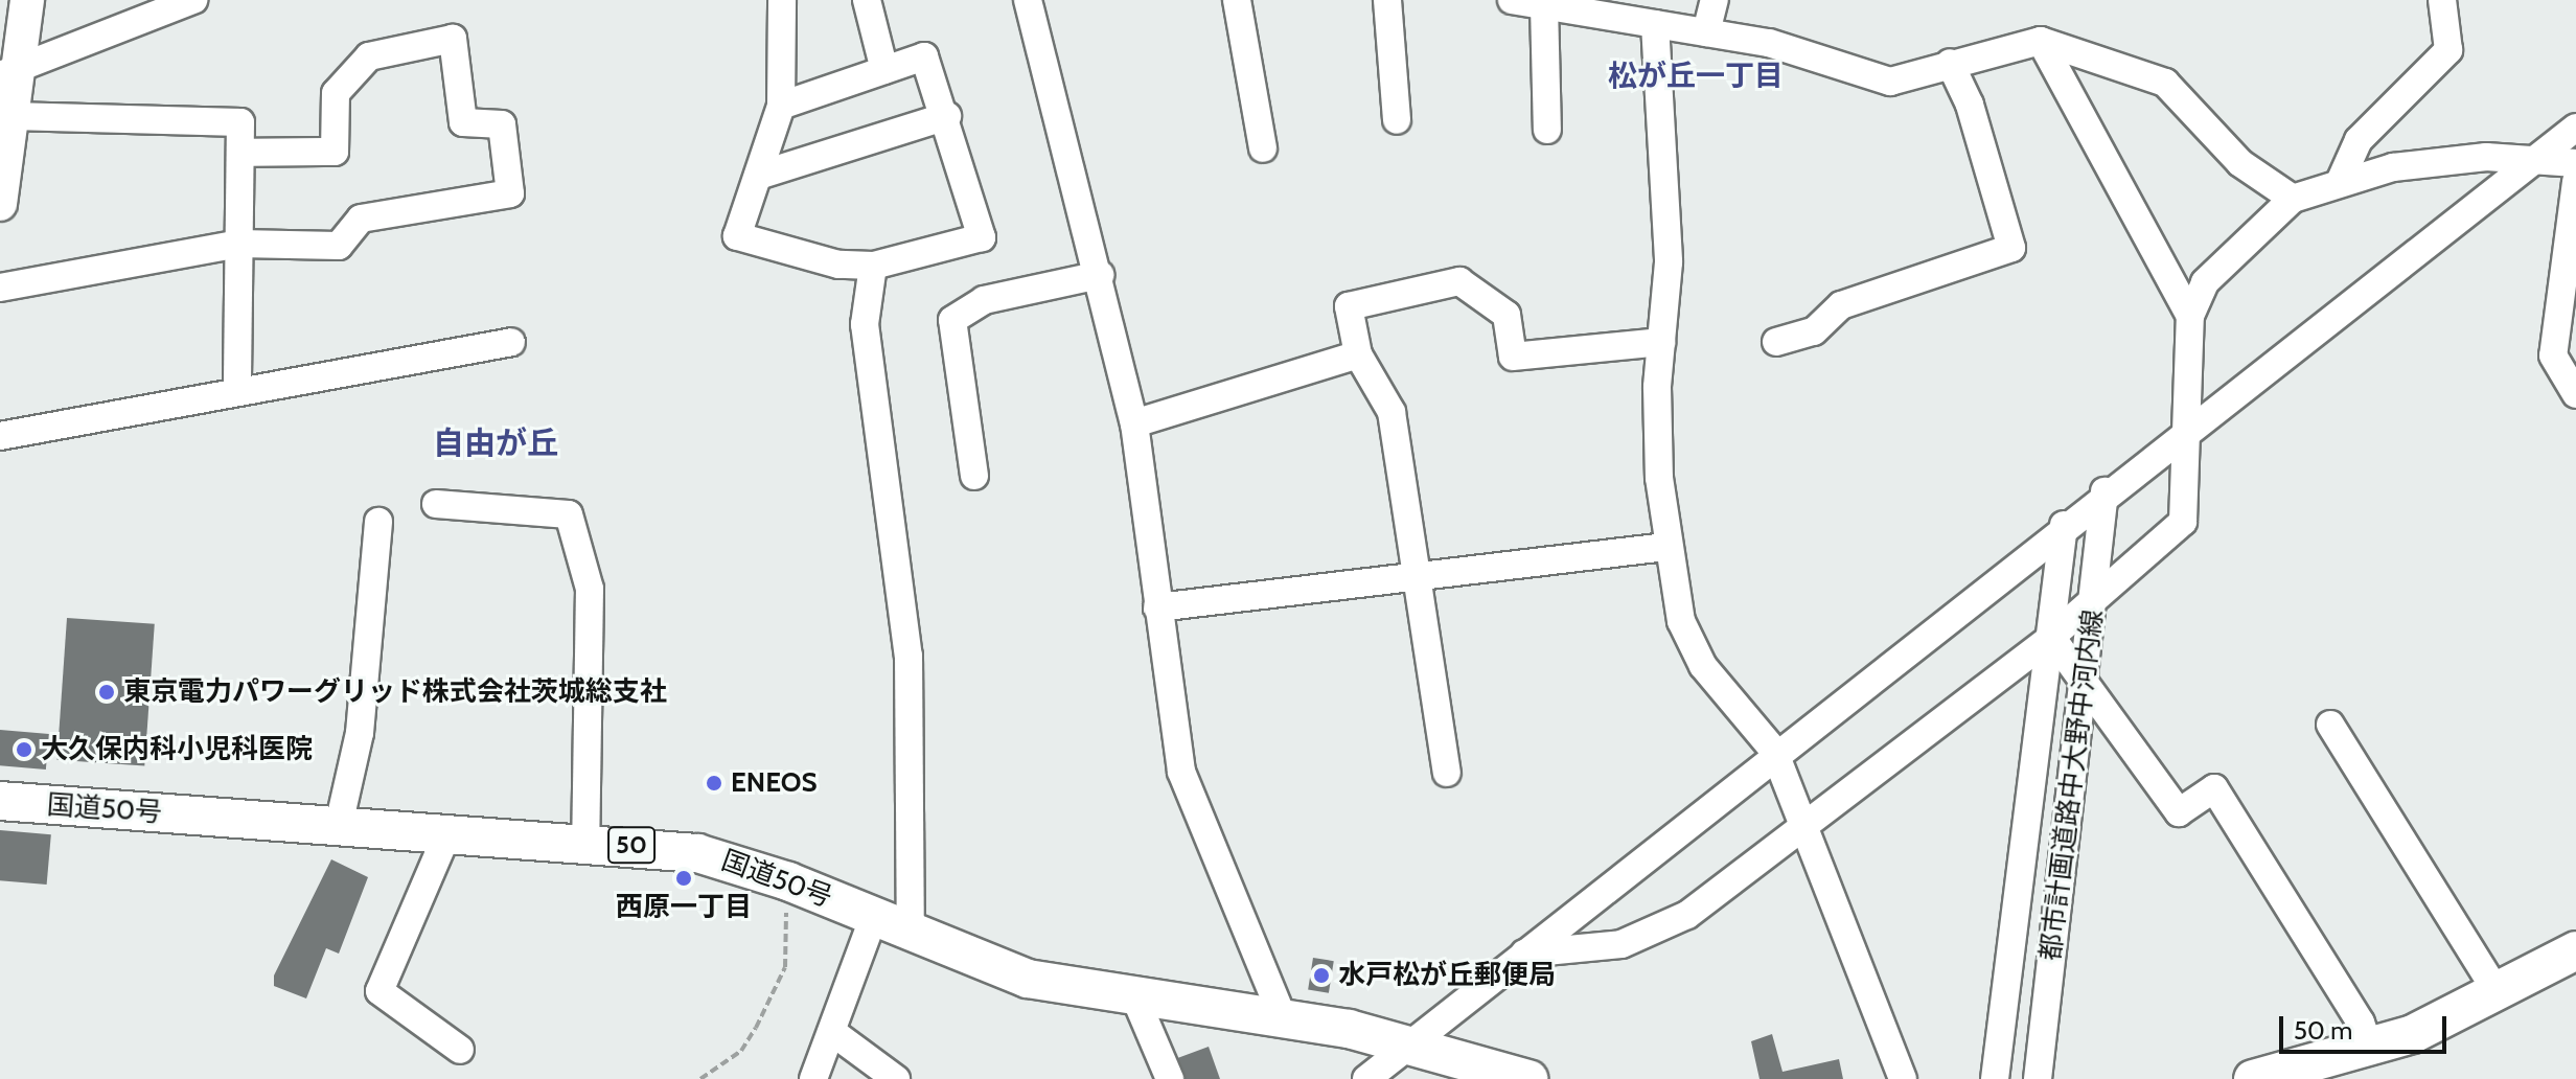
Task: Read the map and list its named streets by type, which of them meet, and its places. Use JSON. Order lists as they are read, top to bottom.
{
  "streets": {
    "highway": ["国道50号", "50"],
    "street": ["都市計画道路中大野中河内線"]
  },
  "districts": ["松が丘一丁目", "自由が丘"],
  "places": [
    "東京電力パワーグリッド株式会社茨城総支社",
    "大久保内科小児科医院",
    "ENEOS",
    "西原一丁目",
    "水戸松が丘郵便局"
  ],
  "scale_bar": "50 m"
}
